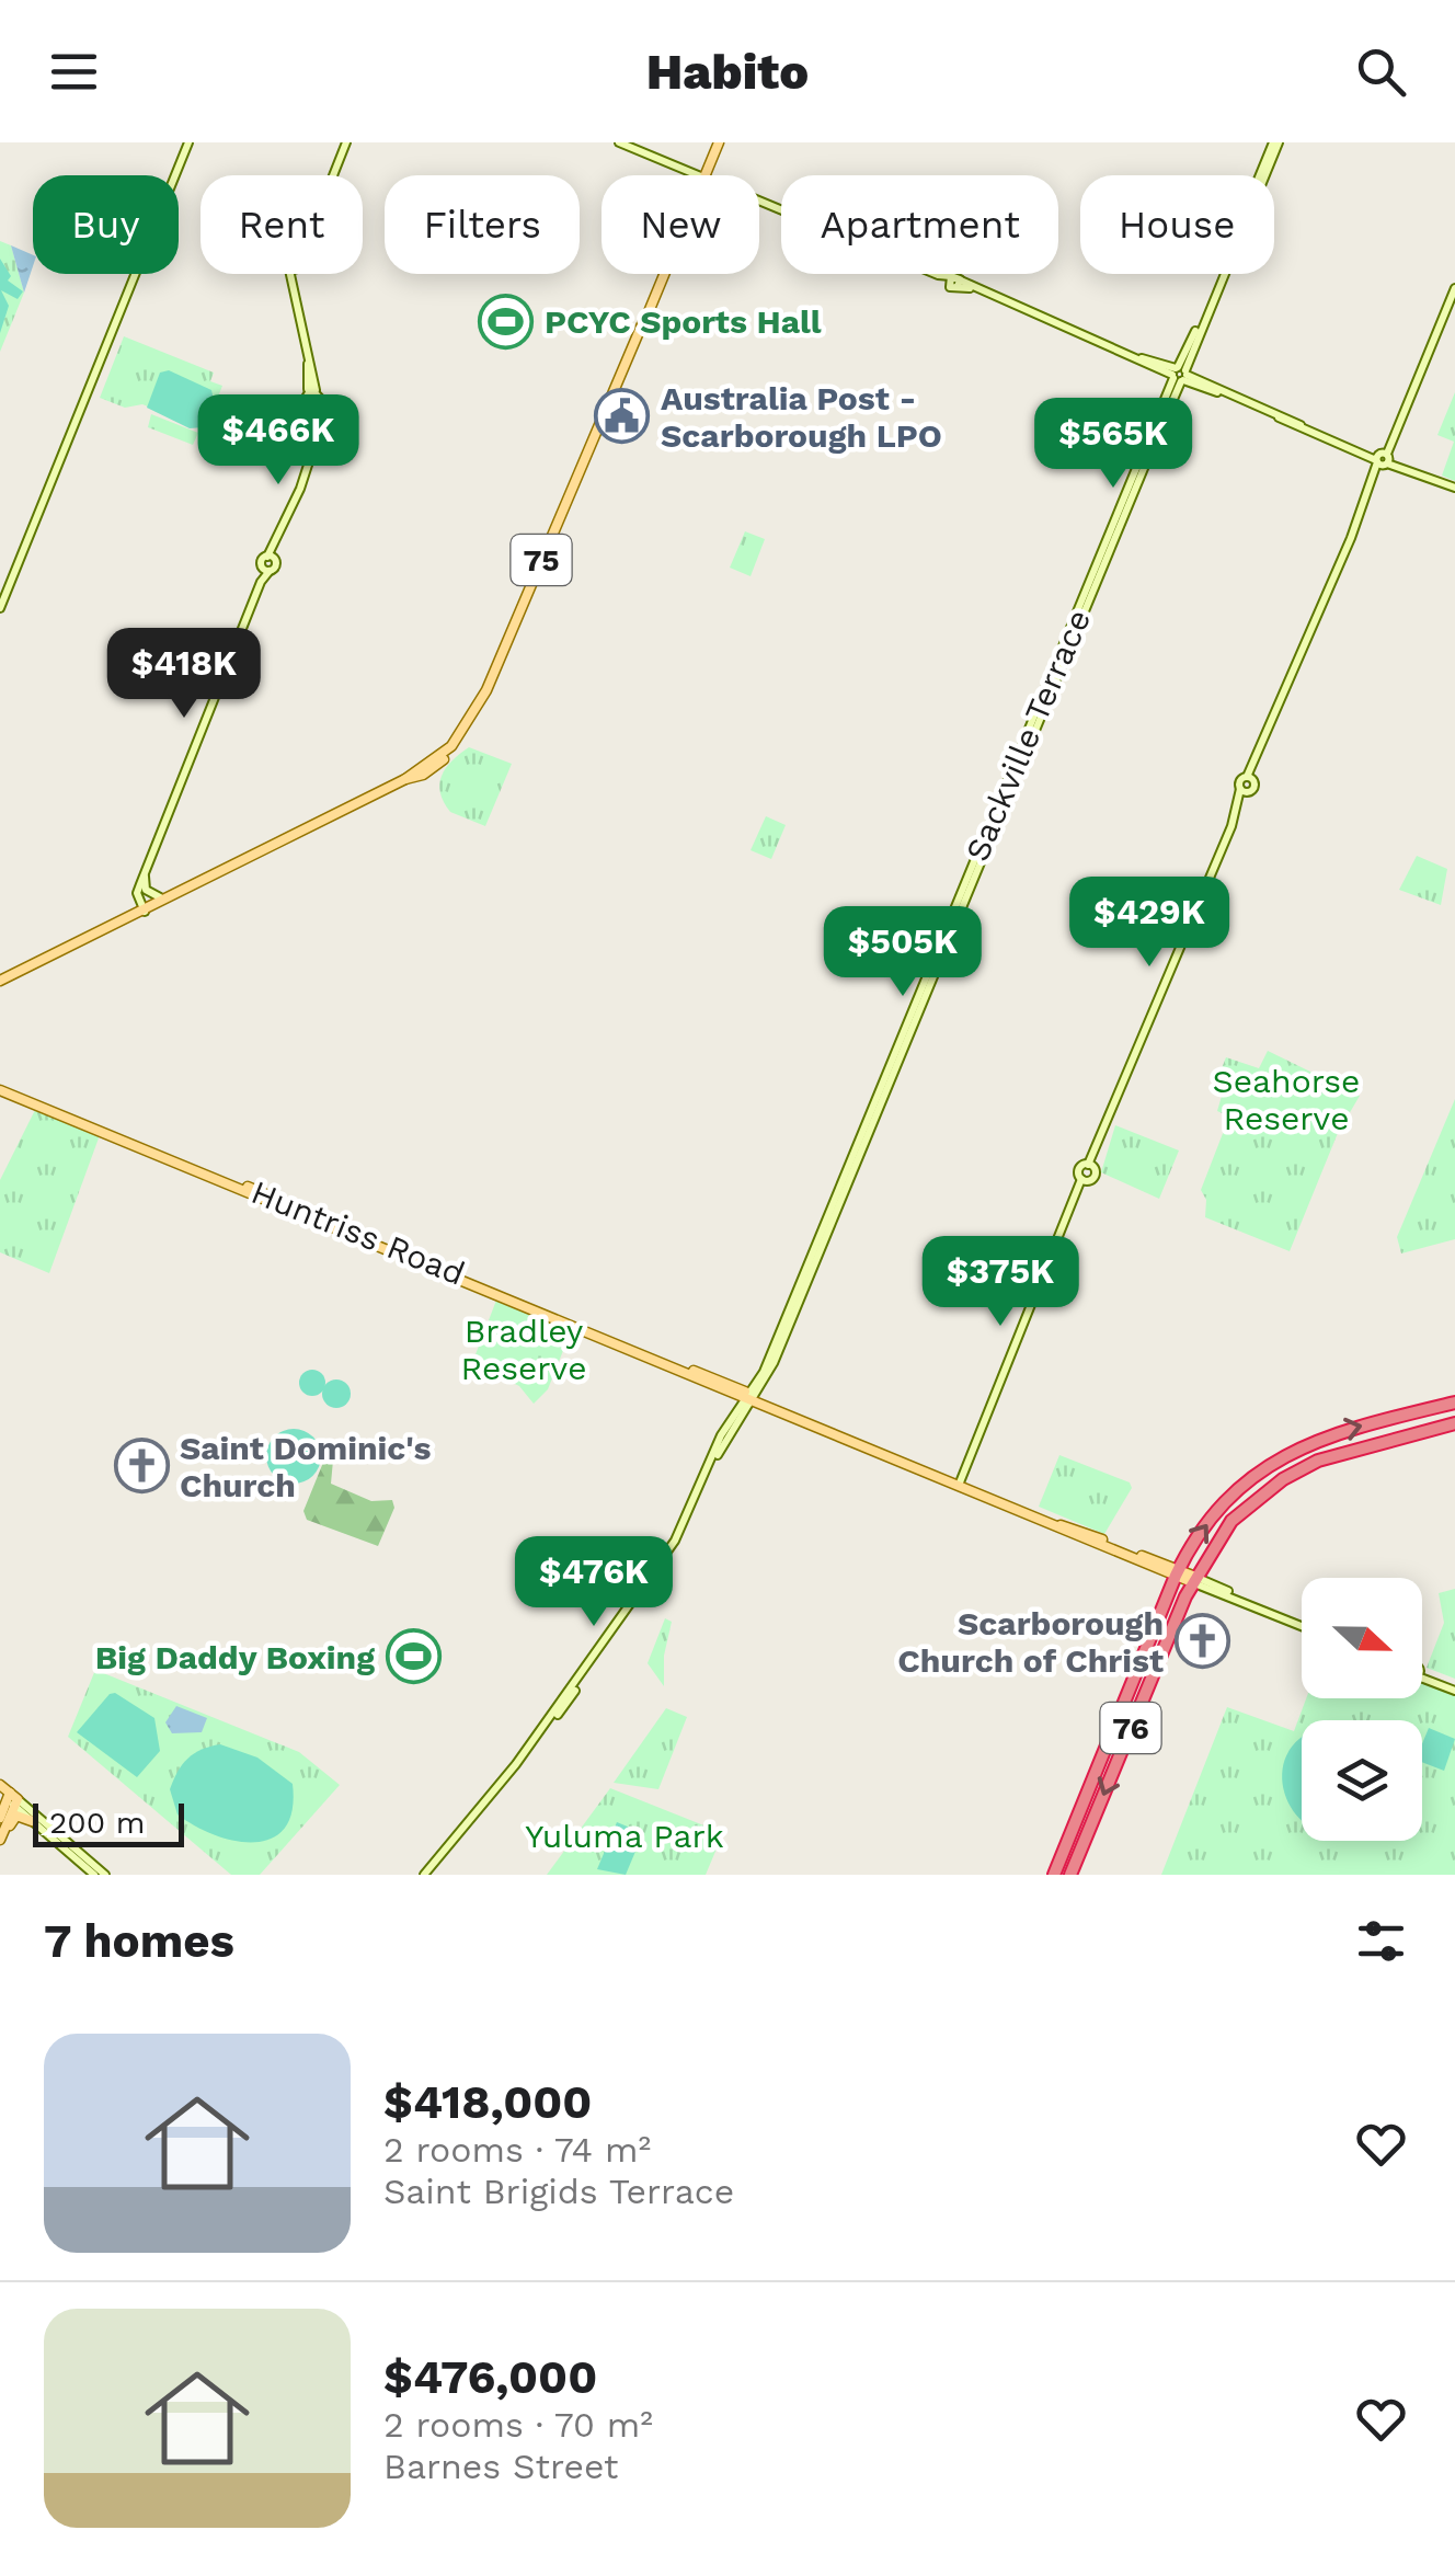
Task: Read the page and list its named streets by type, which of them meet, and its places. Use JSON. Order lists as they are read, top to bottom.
{
  "streets": {
    "highway": ["76"],
    "main road": ["75", "Sackville Terrace", "Huntriss Road"]
  },
  "crossings": [
    ["Sackville Terrace", "Huntriss Road"],
    ["Huntriss Road", "76"]
  ],
  "parks": ["Seahorse Reserve", "Bradley Reserve", "Yuluma Park"],
  "places": {
    "sports": ["PCYC Sports Hall", "Big Daddy Boxing"],
    "public building": ["Australia Post - Scarborough LPO"],
    "church": ["Saint Dominic's Church", "Scarborough Church of Christ"]
  },
  "scale_bar": "200 m",
  "north": "right",
  "page": {
    "header": "Habito",
    "chip": [
      "Buy",
      "Rent",
      "Filters",
      "New",
      "Apartment",
      "House"
    ],
    "price": [
      "$466K",
      "$565K",
      "$418K",
      "$429K",
      "$505K",
      "$375K",
      "$476K"
    ],
    "scale": "200 m",
    "heading": "7 homes",
    "list": [
      {
        "name": "$418,000",
        "note": "2 rooms · 74 m² · Saint Brigids Terrace"
      },
      {
        "name": "$476,000",
        "note": "2 rooms · 70 m² · Barnes Street"
      }
    ]
  }
}
